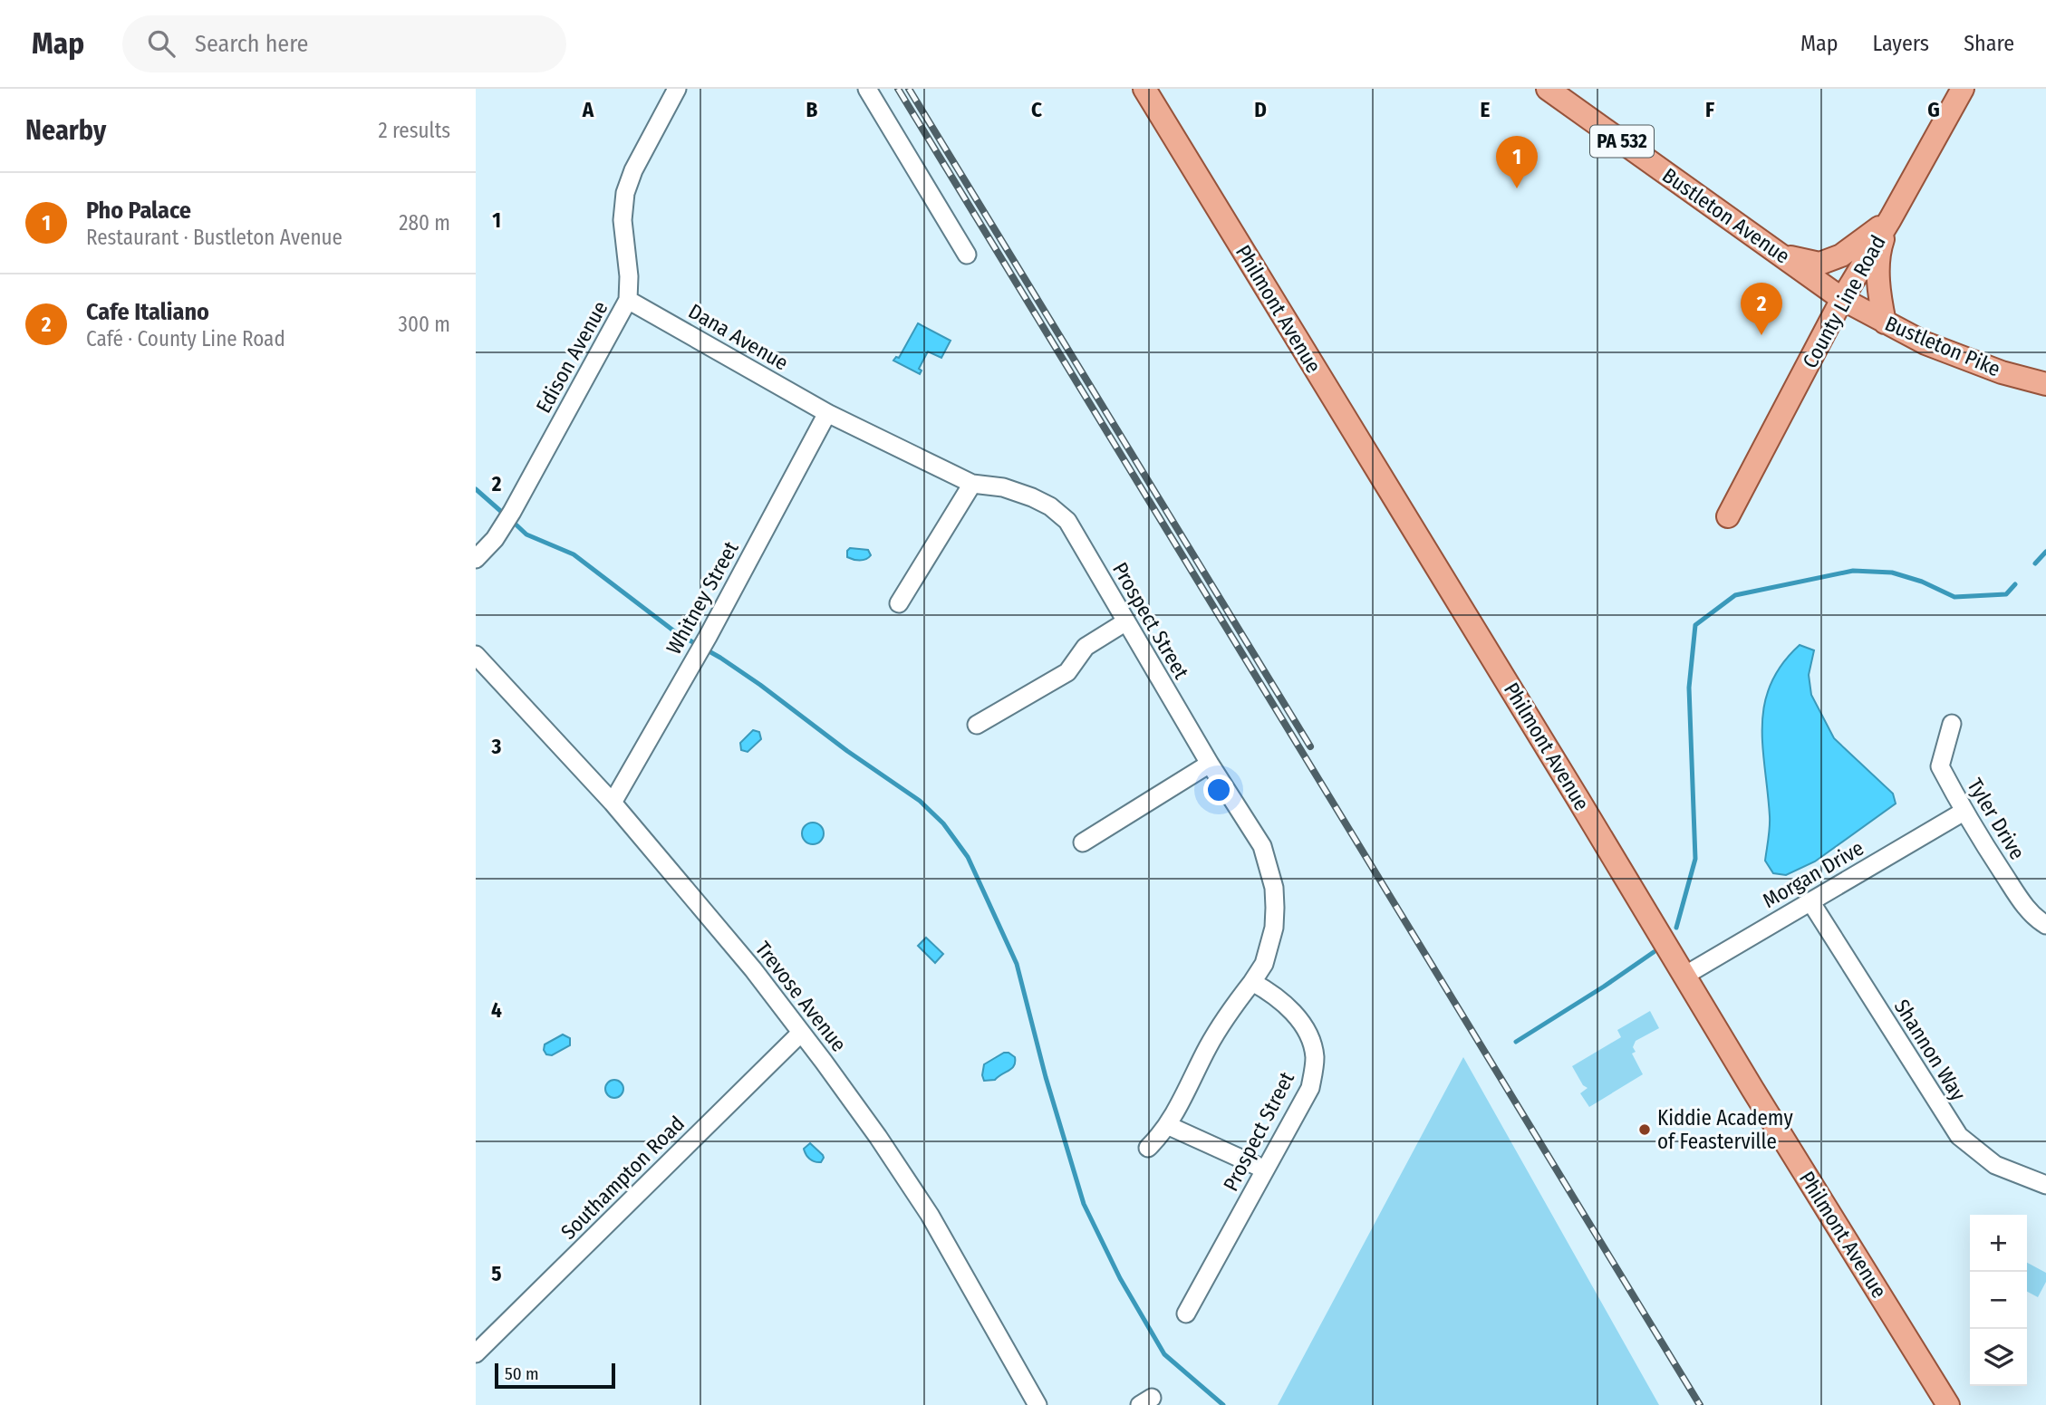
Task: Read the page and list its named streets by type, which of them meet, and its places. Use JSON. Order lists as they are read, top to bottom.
{
  "streets": {
    "main road": [
      "PA 532",
      "Bustleton Avenue",
      "County Line Road",
      "Philmont Avenue",
      "Bustleton Pike"
    ],
    "street": [
      "Dana Avenue",
      "Edison Avenue",
      "Whitney Street",
      "Prospect Street",
      "Tyler Drive",
      "Morgan Drive",
      "Trevose Avenue",
      "Shannon Way",
      "Southampton Road"
    ]
  },
  "crossings": [
    ["Bustleton Avenue", "County Line Road"],
    ["Bustleton Avenue", "Bustleton Pike"],
    ["County Line Road", "Bustleton Pike"],
    ["Philmont Avenue", "Morgan Drive"],
    ["Dana Avenue", "Edison Avenue"],
    ["Dana Avenue", "Whitney Street"],
    ["Dana Avenue", "Prospect Street"],
    ["Whitney Street", "Prospect Street"],
    ["Whitney Street", "Trevose Avenue"],
    ["Tyler Drive", "Morgan Drive"],
    ["Morgan Drive", "Shannon Way"],
    ["Trevose Avenue", "Southampton Road"]
  ],
  "places": ["Kiddie Academy of Feasterville"],
  "scale_bar": "50 m",
  "page": {
    "header": "Map",
    "search": "Search here",
    "nav": ["Map", "Layers", "Share"],
    "heading": ["Nearby", "2 results"],
    "pins": ["1", "2"],
    "list": [
      {
        "mark": "1",
        "name": "Pho Palace",
        "note": "Restaurant · Bustleton Avenue",
        "value": "280 m"
      },
      {
        "mark": "2",
        "name": "Cafe Italiano",
        "note": "Café · County Line Road",
        "value": "300 m"
      }
    ],
    "map_buttons": ["+", "−"],
    "scale": "50 m"
  },
  "grid": {
    "columns": [
      "A",
      "B",
      "C",
      "D",
      "E",
      "F",
      "G"
    ],
    "rows": [
      "1",
      "2",
      "3",
      "4",
      "5"
    ]
  }
}
